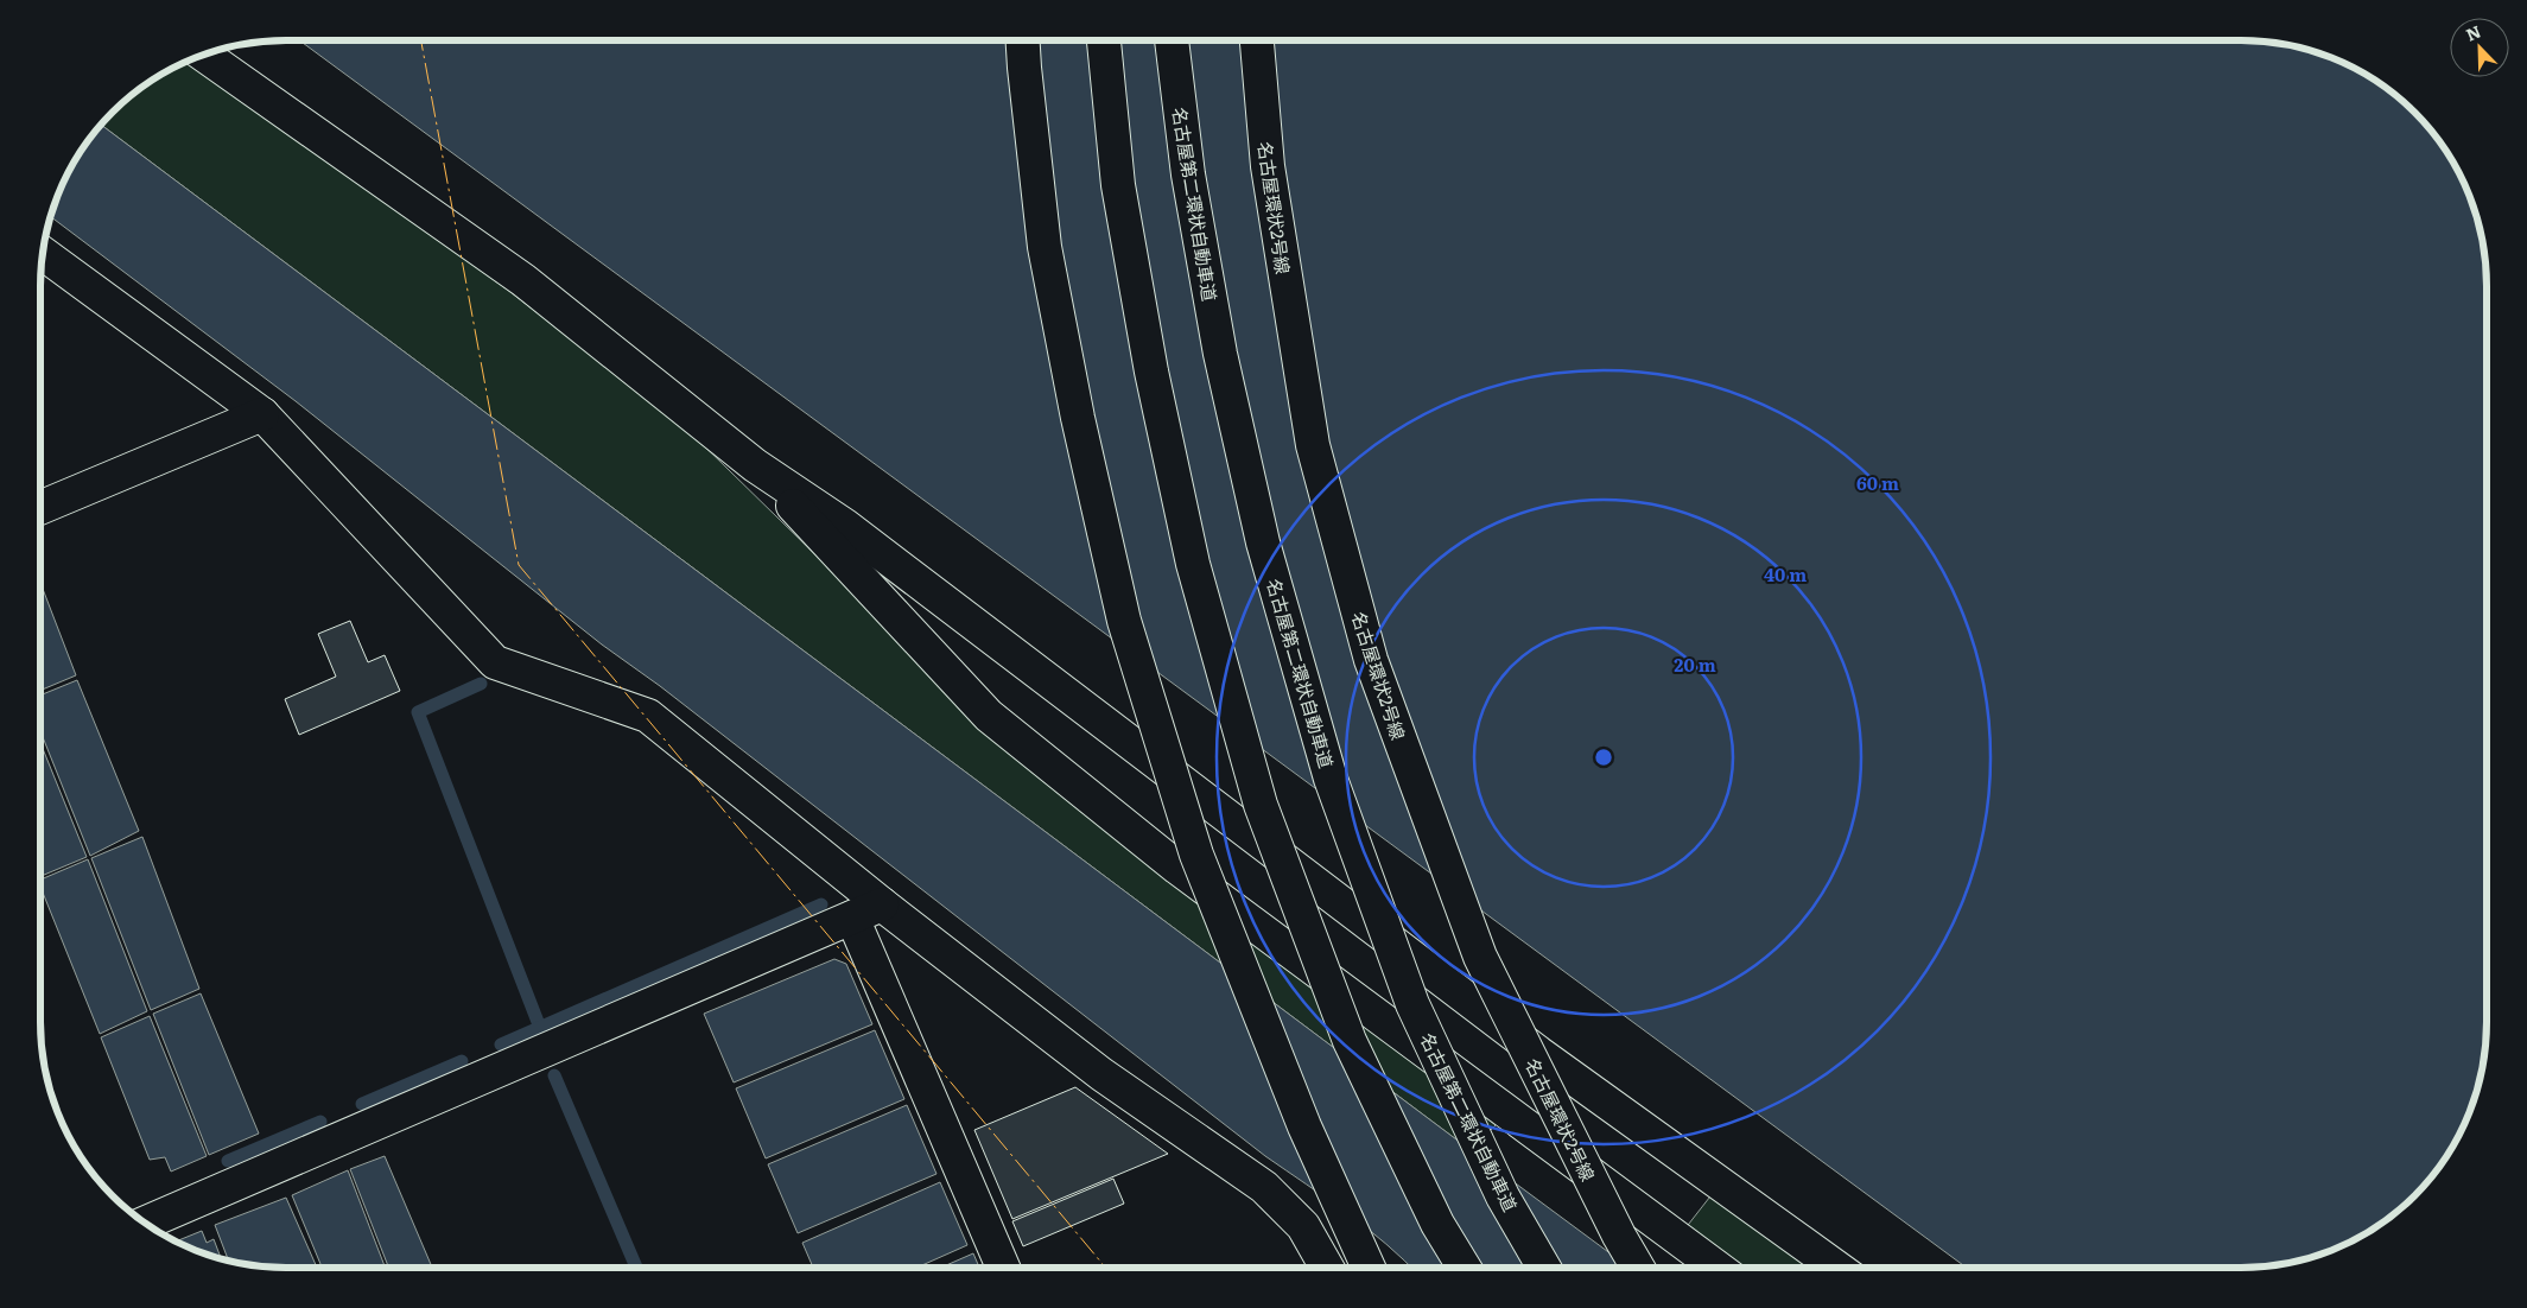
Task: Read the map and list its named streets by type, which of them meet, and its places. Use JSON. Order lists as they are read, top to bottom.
{
  "streets": {
    "main road": ["名古屋第二環状自動車道", "名古屋環状2号線"]
  },
  "north": "top left",
  "rings": ["60 m", "40 m", "20 m"]
}
